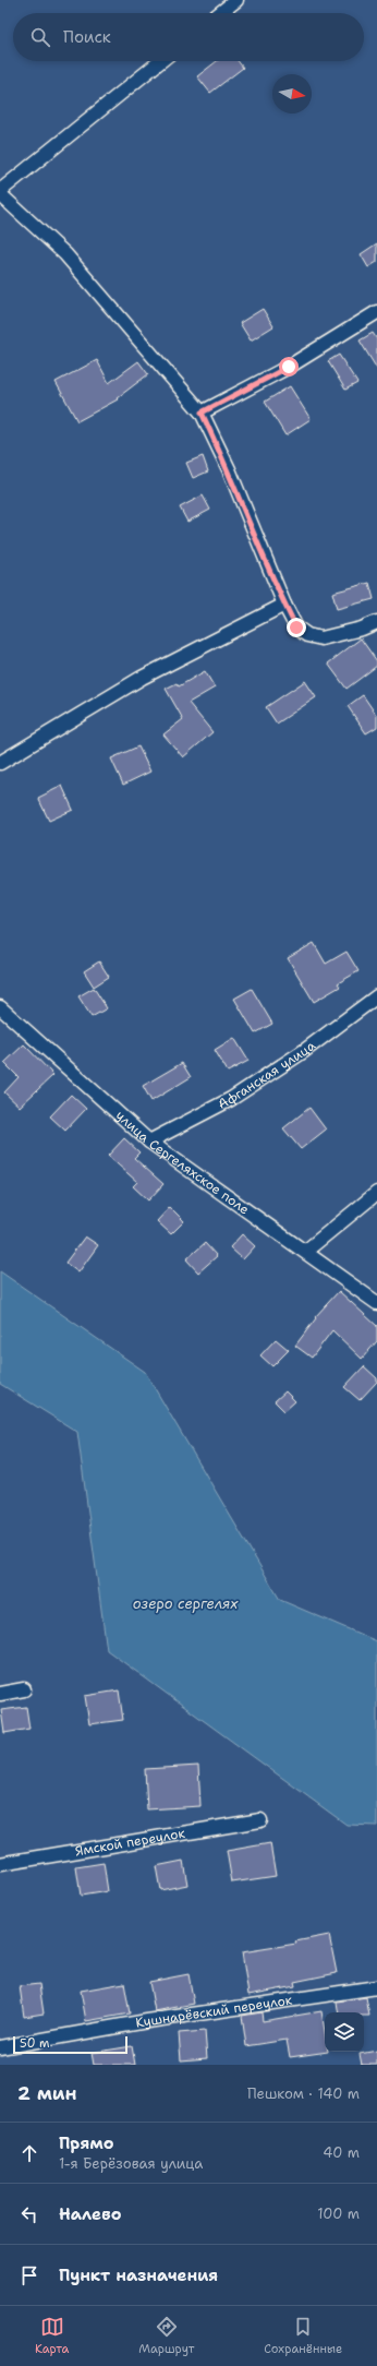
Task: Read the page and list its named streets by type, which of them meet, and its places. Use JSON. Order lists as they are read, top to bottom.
{
  "streets": {
    "street": [
      "Афганская улица",
      "улица Сергеляхское поле",
      "Ямской переулок",
      "Кушнарёвский переулок"
    ]
  },
  "crossings": [
    ["Афганская улица", "улица Сергеляхское поле"]
  ],
  "water": ["озеро сергелях"],
  "scale_bar": "50 m",
  "north": "right",
  "page": {
    "search": "Поиск",
    "scale": "50 m",
    "heading": ["2 мин", "Пешком · 140 m"],
    "list": [
      ["Прямо", "1-я Берёзовая улица", "40 m"],
      ["Налево", "100 m"],
      "Пункт назначения"
    ],
    "nav": ["Карта", "Маршрут", "Сохранённые"]
  }
}
